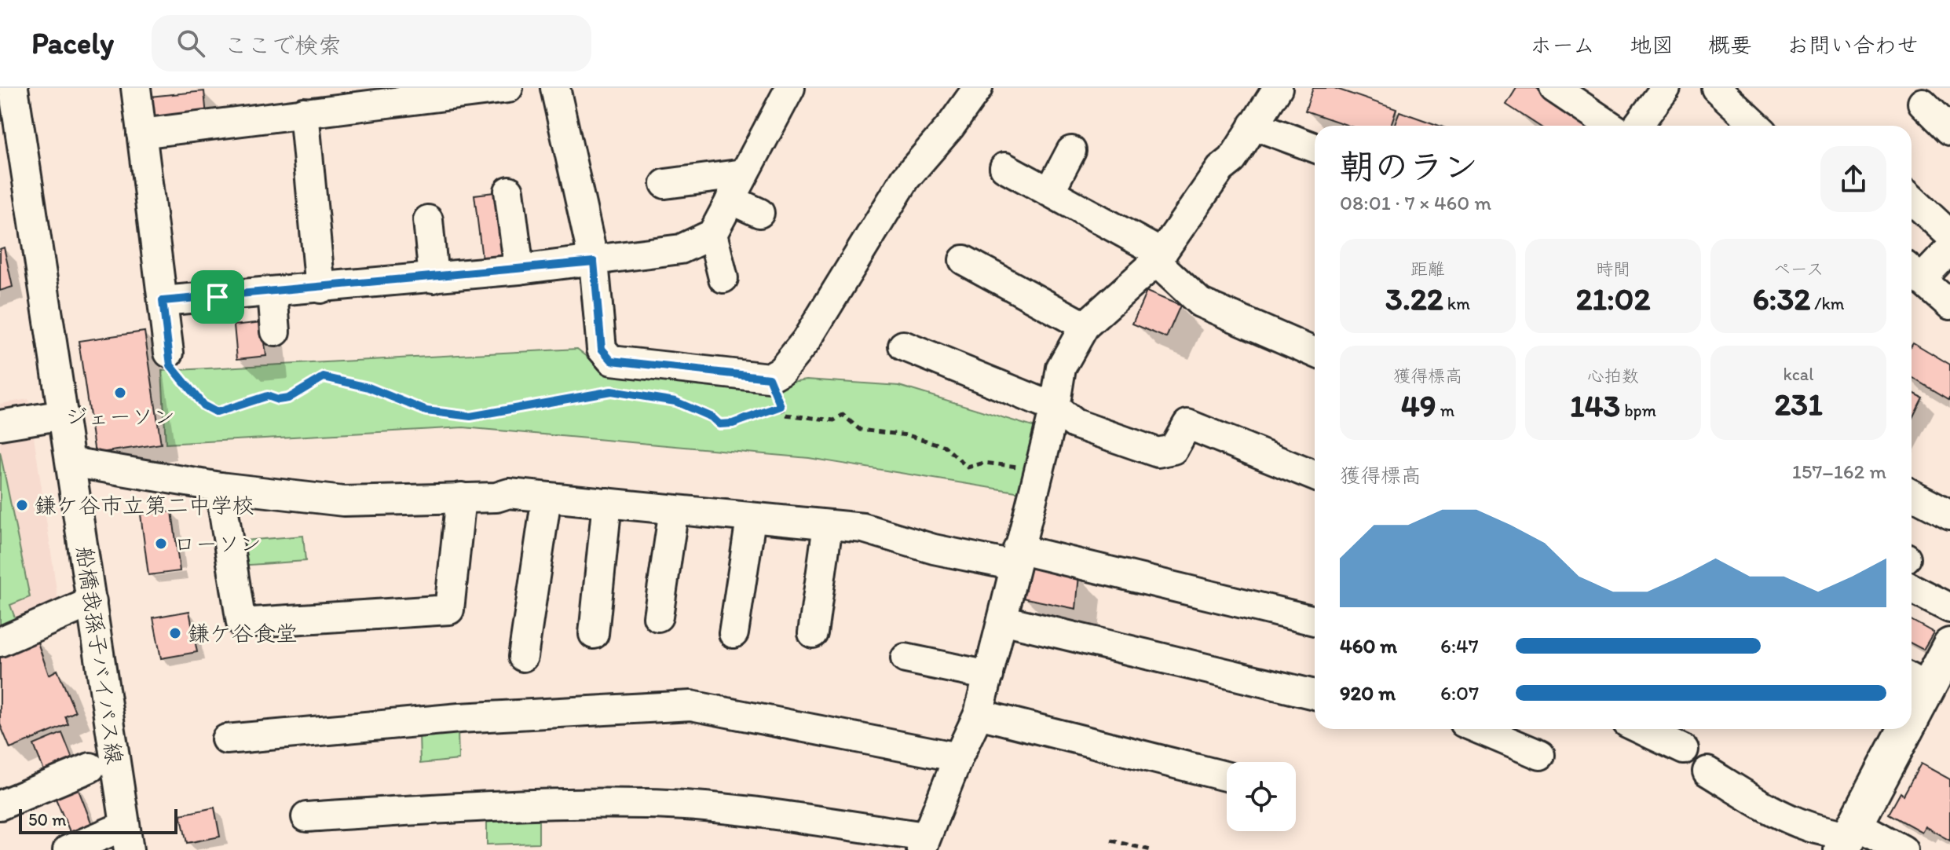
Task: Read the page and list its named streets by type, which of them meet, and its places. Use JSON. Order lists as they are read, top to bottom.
{
  "streets": {
    "street": ["船橋我孫子バイパス線"]
  },
  "places": [
    "ジェーソン",
    "鎌ケ谷市立第二中学校",
    "ローソン",
    "鎌ケ谷食堂"
  ],
  "scale_bar": "50 m",
  "page": {
    "header": "Pacely",
    "search": "ここで検索",
    "nav": [
      "ホーム",
      "地図",
      "概要",
      "お問い合わせ"
    ],
    "heading": ["朝のラン", "08:01 · 7 × 460 m"],
    "stats": [
      ["距離", "3.22 km"],
      ["時間", "21:02"],
      ["ペース", "6:32 /km"],
      ["獲得標高", "49 m"],
      ["心拍数", "143 bpm"],
      ["kcal", "231"]
    ],
    "chart": ["獲得標高", "157–162 m"],
    "list": [
      {
        "name": "460 m",
        "note": "6:47"
      },
      {
        "name": "920 m",
        "note": "6:07"
      }
    ],
    "scale": "50 m"
  }
}
